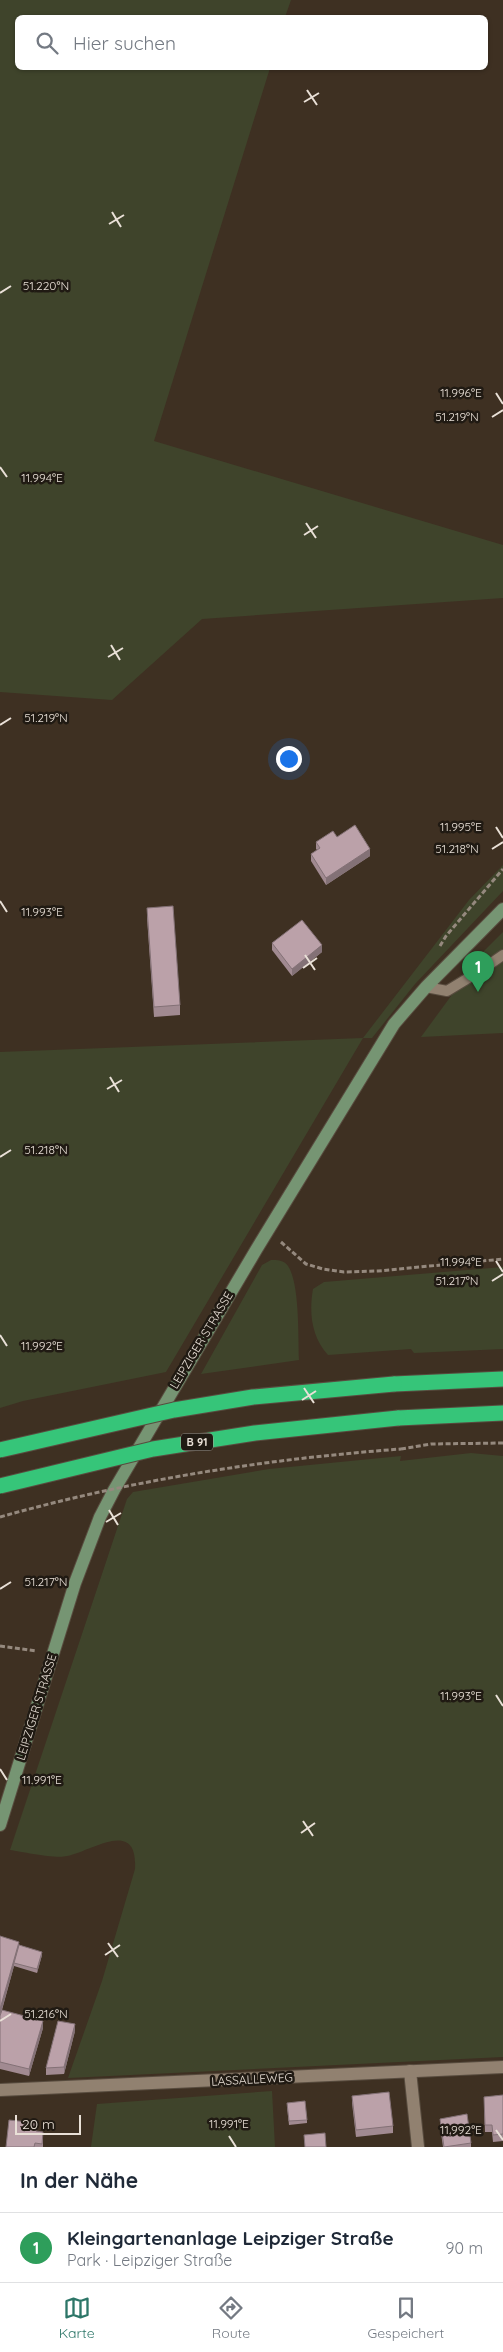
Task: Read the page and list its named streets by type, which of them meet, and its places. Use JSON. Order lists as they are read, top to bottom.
{
  "streets": {
    "highway": ["B 91"],
    "street": ["LEIPZIGER STRASSE", "LASSALLEWEG"]
  },
  "scale_bar": "20 m",
  "page": {
    "search": "Hier suchen",
    "pins": "1",
    "scale": "20 m",
    "heading": "In der Nähe",
    "list": [
      {
        "mark": "1",
        "name": "Kleingartenanlage Leipziger Straße",
        "note": "Park · Leipziger Straße",
        "value": "90 m"
      }
    ],
    "nav": ["Karte", "Route", "Gespeichert"]
  },
  "coordinates": [
    "51.220°N",
    "11.996°E",
    "51.219°N",
    "11.994°E",
    "11.995°E",
    "51.218°N",
    "11.993°E",
    "51.217°N",
    "11.992°E",
    "11.991°E",
    "51.216°N"
  ]
}
